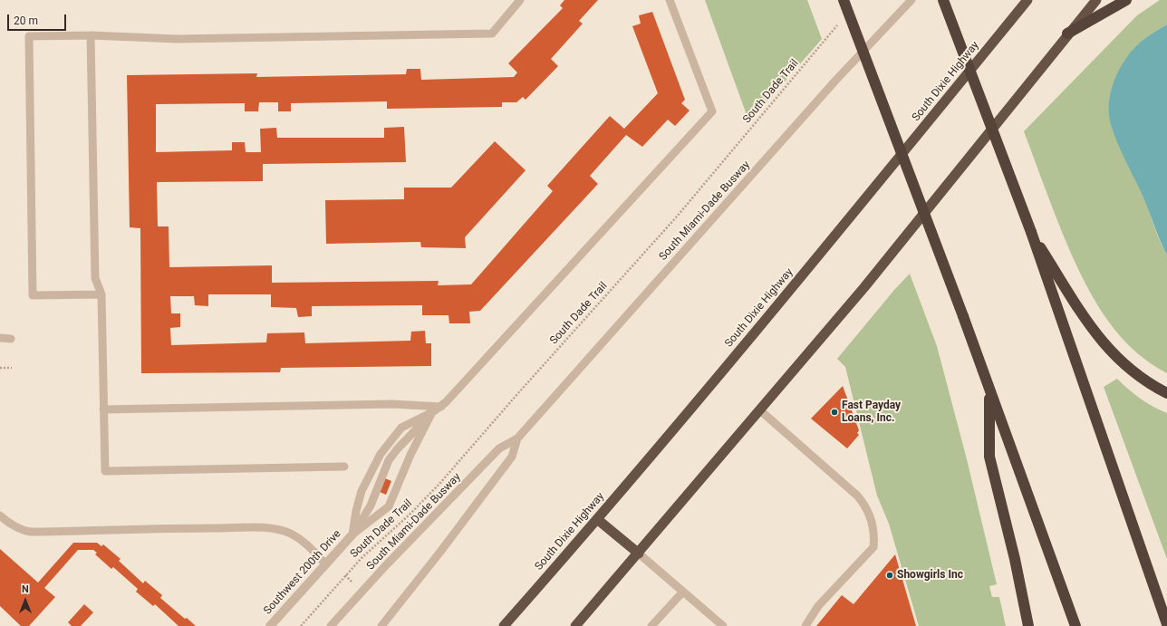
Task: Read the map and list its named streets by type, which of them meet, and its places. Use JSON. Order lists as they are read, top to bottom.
{
  "streets": {
    "highway": ["South Dixie Highway"],
    "street": ["Southwest 200th Drive"],
    "lane": ["South Miami-Dade Busway"],
    "path": ["South Dade Trail"]
  },
  "places": ["Fast Payday Loans, Inc.", "Showgirls Inc"],
  "scale_bar": "20 m",
  "north": "top"
}
